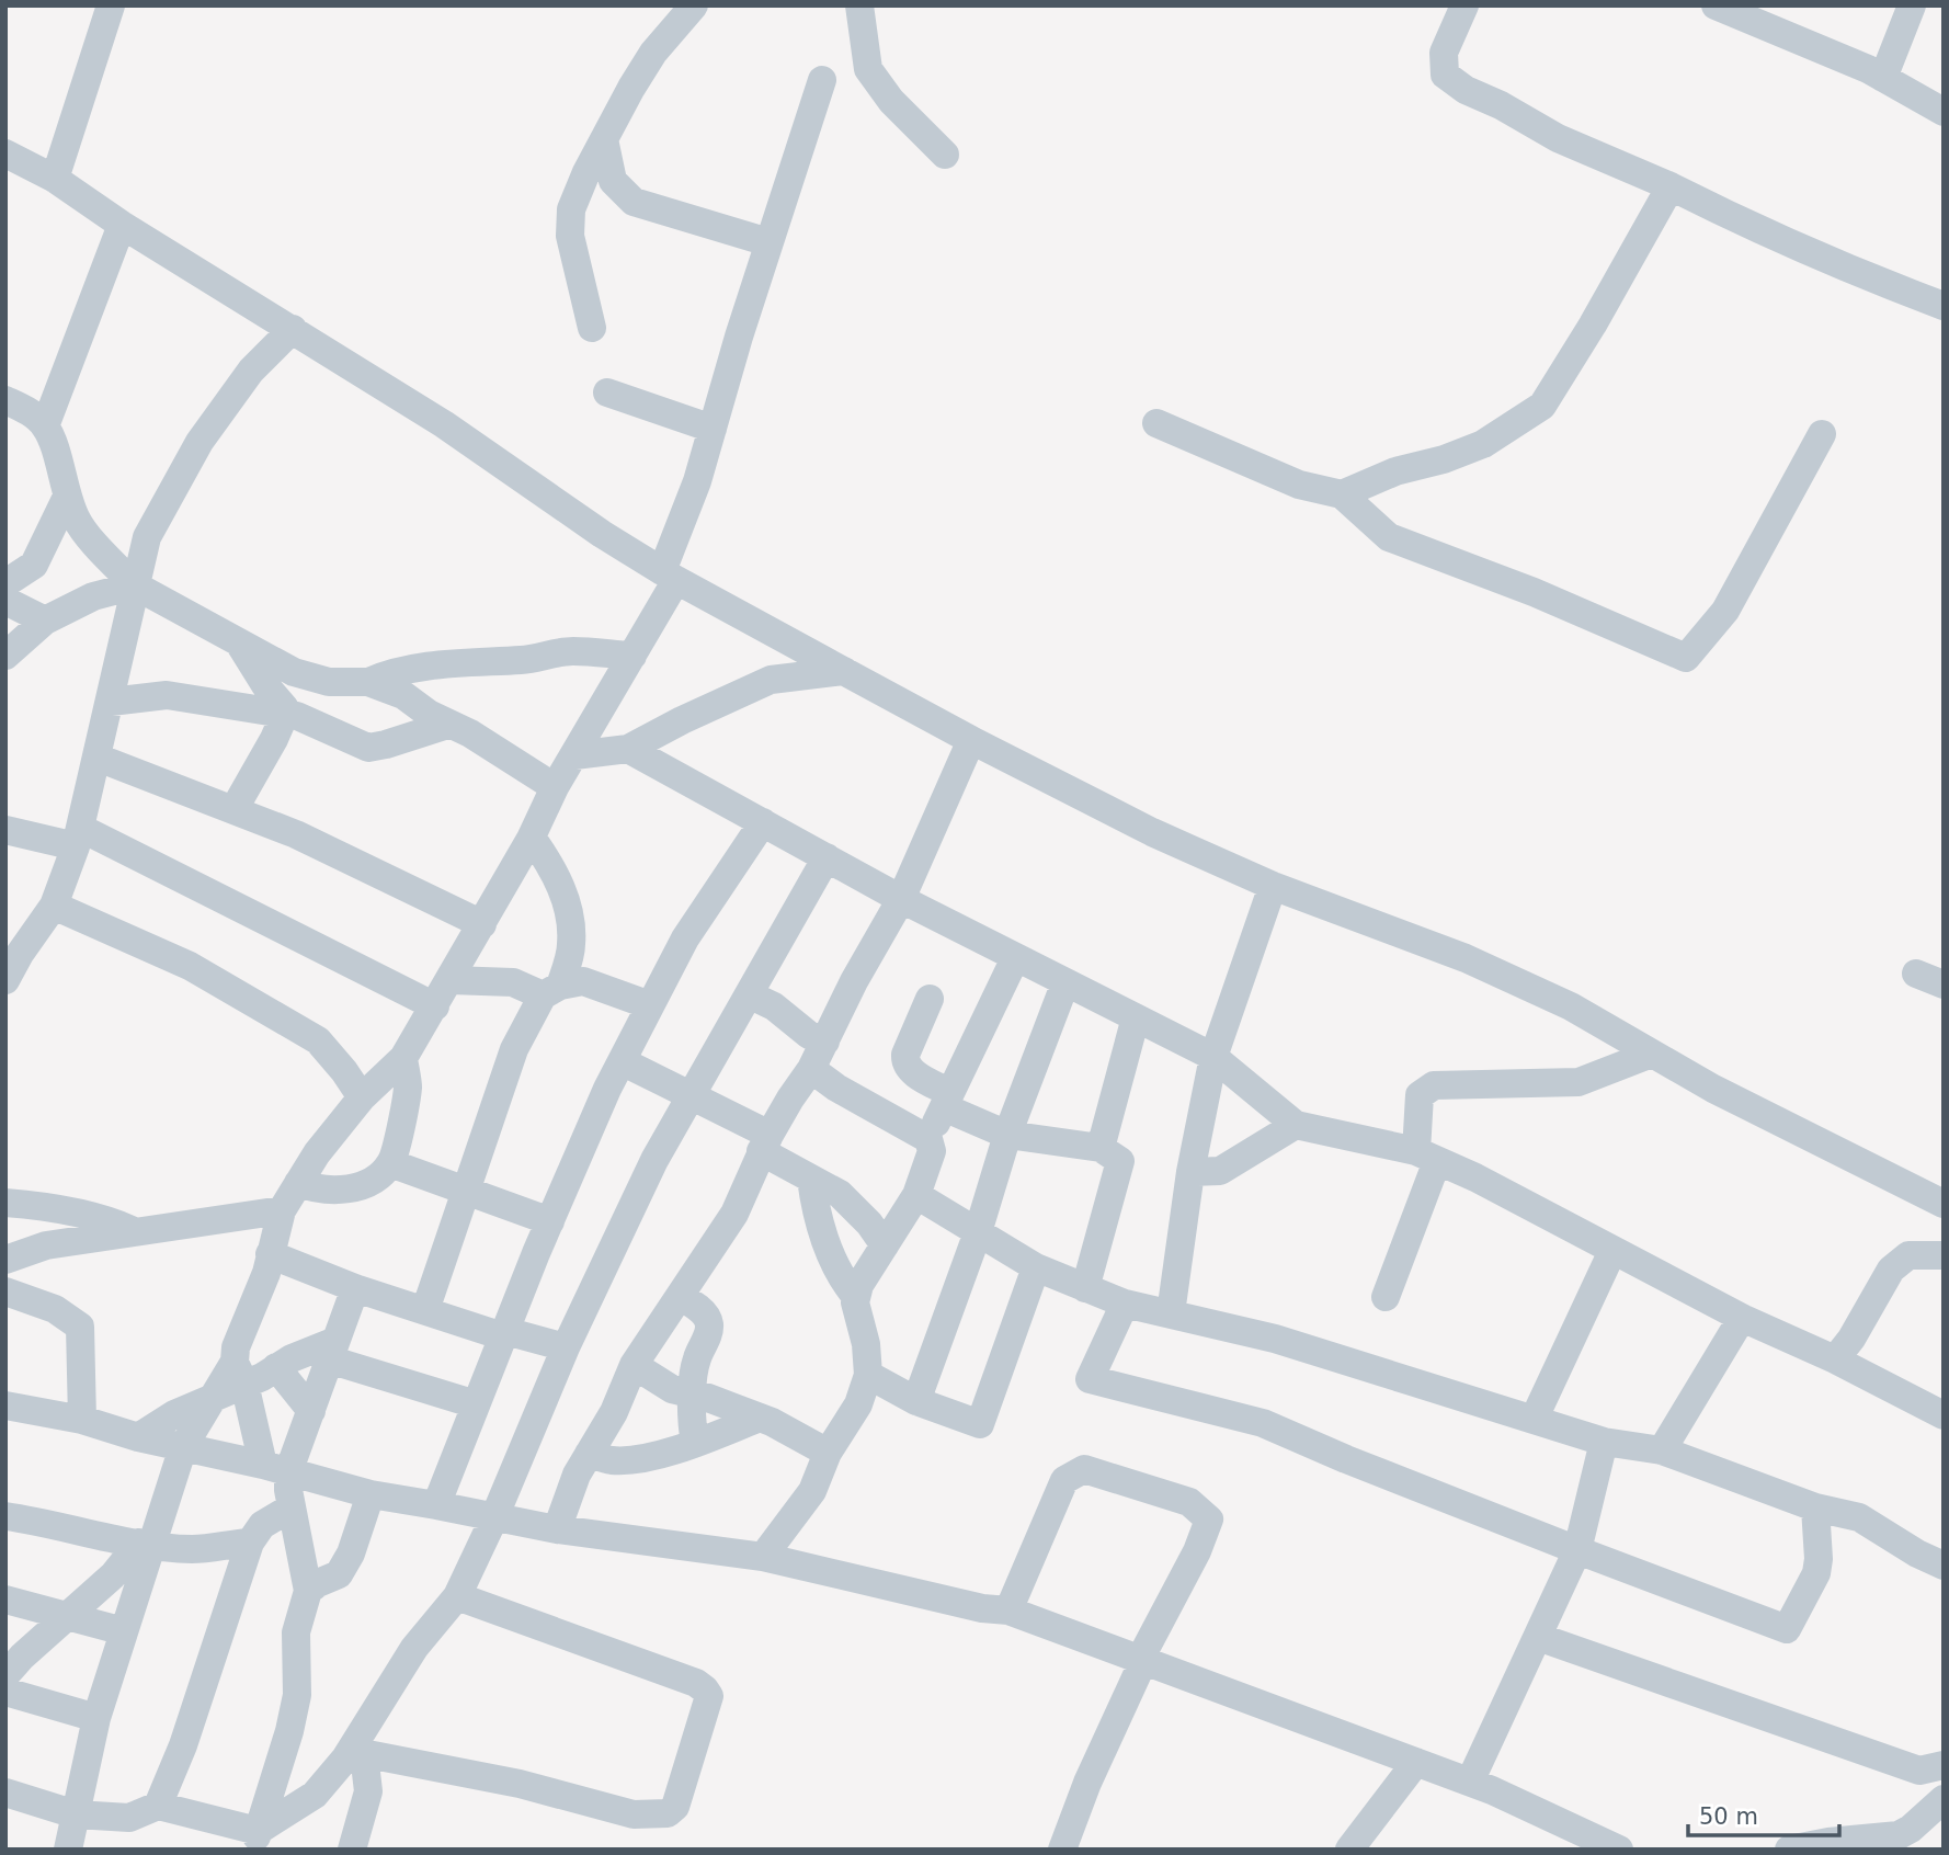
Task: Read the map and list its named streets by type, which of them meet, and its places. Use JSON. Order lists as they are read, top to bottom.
{
  "scale_bar": "50 m"
}
